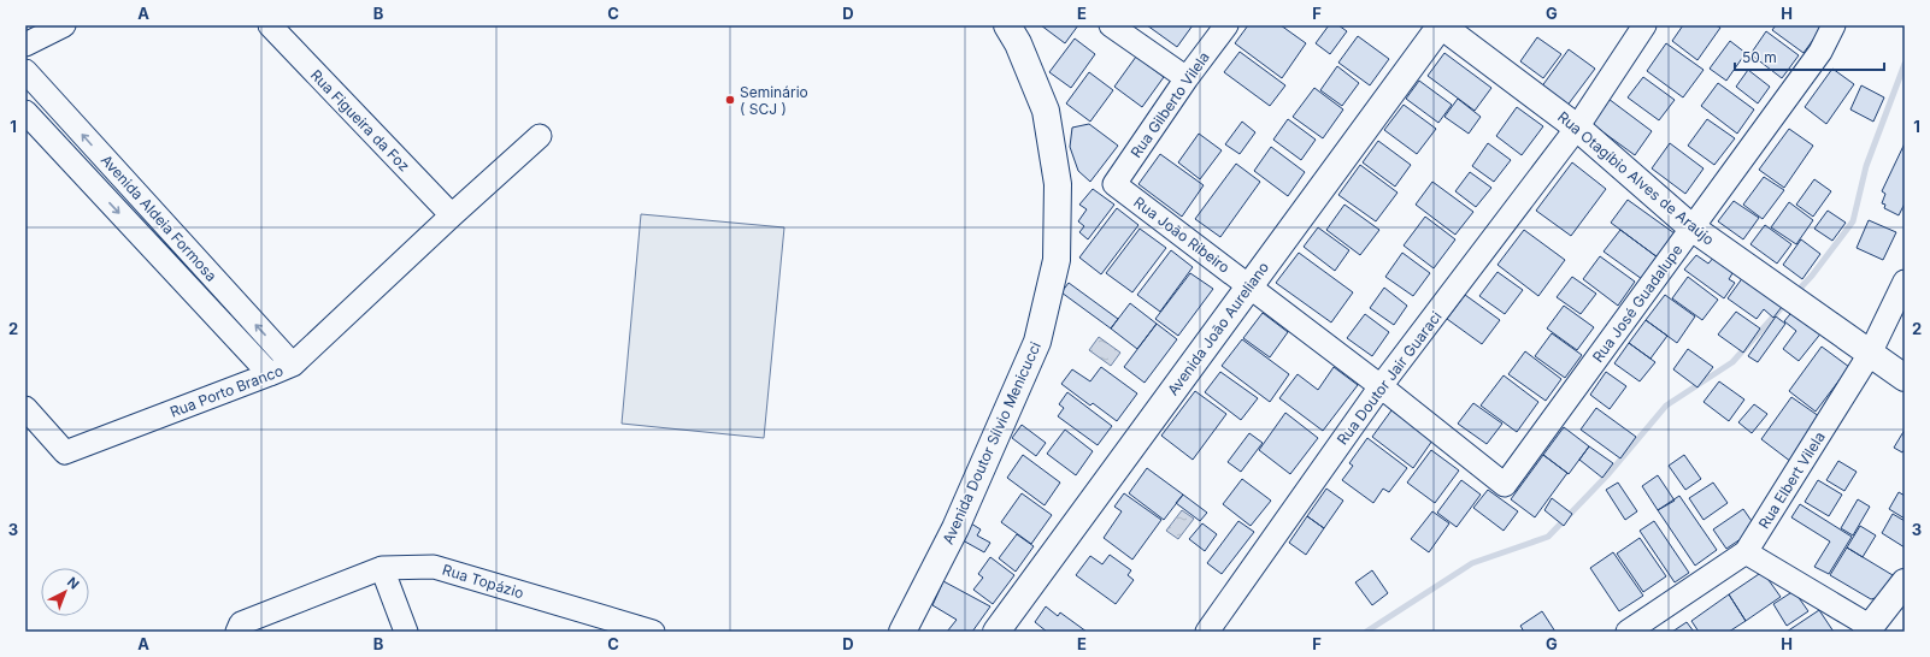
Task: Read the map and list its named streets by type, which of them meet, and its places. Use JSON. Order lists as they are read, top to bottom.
{
  "streets": {
    "main road": ["Rua Otagíbio Alves de Araújo", "Avenida João Aureliano", "Avenida Doutor Sílvio Menicucci"],
    "street": [
      "Rua Gilberto Vilela",
      "Rua Figueira da Foz",
      "Avenida Aldeia Formosa",
      "Rua João Ribeiro",
      "Rua José Guadalupe",
      "Rua Doutor Jair Guaraci",
      "Rua Porto Branco",
      "Rua Elbert Vilela",
      "Rua Topázio"
    ]
  },
  "crossings": [
    ["Rua Gilberto Vilela", "Rua João Ribeiro"],
    ["Rua Figueira da Foz", "Rua Porto Branco"],
    ["Rua Otagíbio Alves de Araújo", "Rua José Guadalupe"],
    ["Rua Otagíbio Alves de Araújo", "Avenida João Aureliano"],
    ["Rua Otagíbio Alves de Araújo", "Rua Doutor Jair Guaraci"],
    ["Rua Otagíbio Alves de Araújo", "Rua Elbert Vilela"],
    ["Avenida Aldeia Formosa", "Rua Porto Branco"],
    ["Rua João Ribeiro", "Rua José Guadalupe"],
    ["Rua João Ribeiro", "Avenida João Aureliano"],
    ["Rua João Ribeiro", "Rua Doutor Jair Guaraci"]
  ],
  "places": ["Seminário ( SCJ )"],
  "scale_bar": "50 m",
  "north": "top right",
  "grid": {
    "columns": [
      "A",
      "B",
      "C",
      "D",
      "E",
      "F",
      "G",
      "H"
    ],
    "rows": ["1", "2", "3"]
  }
}
